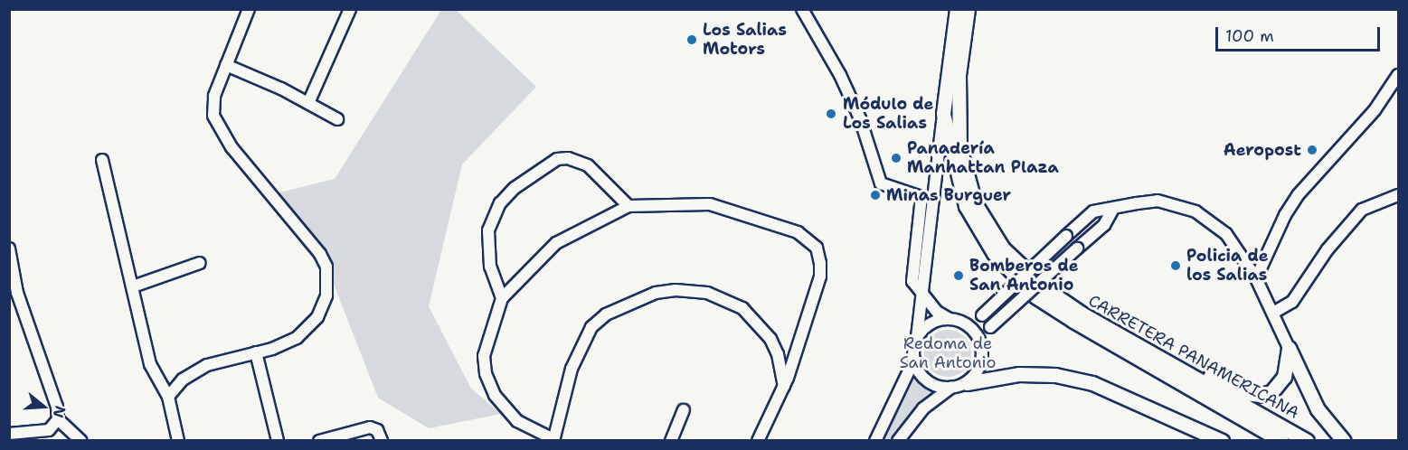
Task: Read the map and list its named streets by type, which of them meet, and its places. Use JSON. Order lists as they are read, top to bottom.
{
  "streets": {
    "main road": ["CARRETERA PANAMERICANA"]
  },
  "parks": ["Redoma de San Antonio"],
  "places": [
    "Los Salias Motors",
    "Módulo de Los Salias",
    "Aeropost",
    "Panadería Manhattan Plaza",
    "Minas Burguer",
    "Policia de los Salias",
    "Bomberos de San Antonio"
  ],
  "scale_bar": "100 m",
  "north": "right"
}
